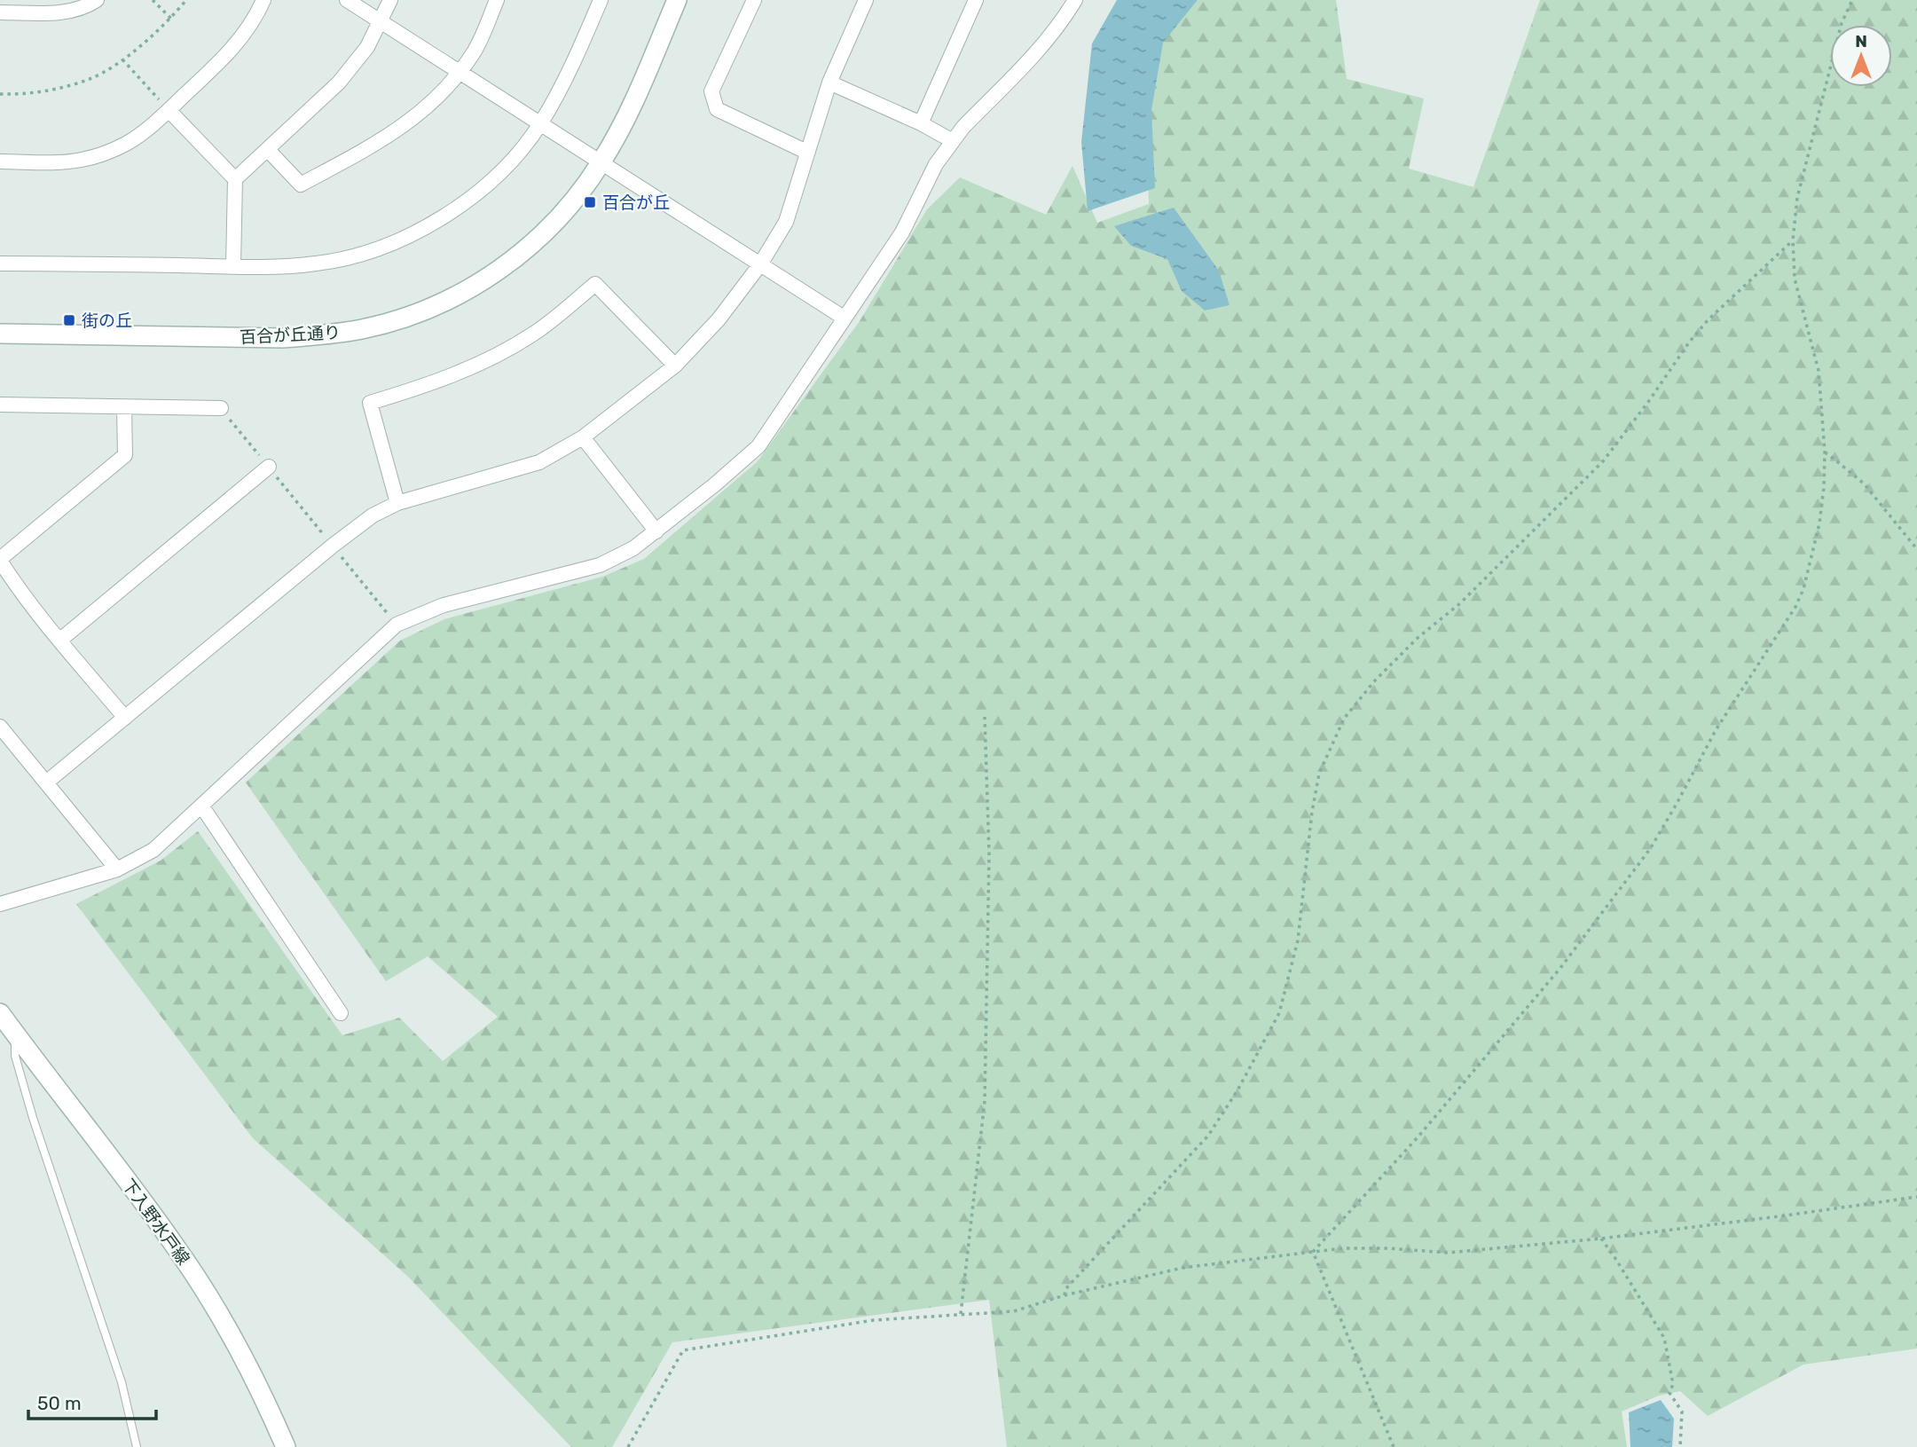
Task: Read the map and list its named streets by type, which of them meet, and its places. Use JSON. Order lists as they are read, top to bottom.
{
  "streets": {
    "street": ["百合が丘通り", "下入野水戸線"]
  },
  "places": {
    "transit": ["百合が丘", "街の丘"]
  },
  "scale_bar": "50 m",
  "north": "top"
}
